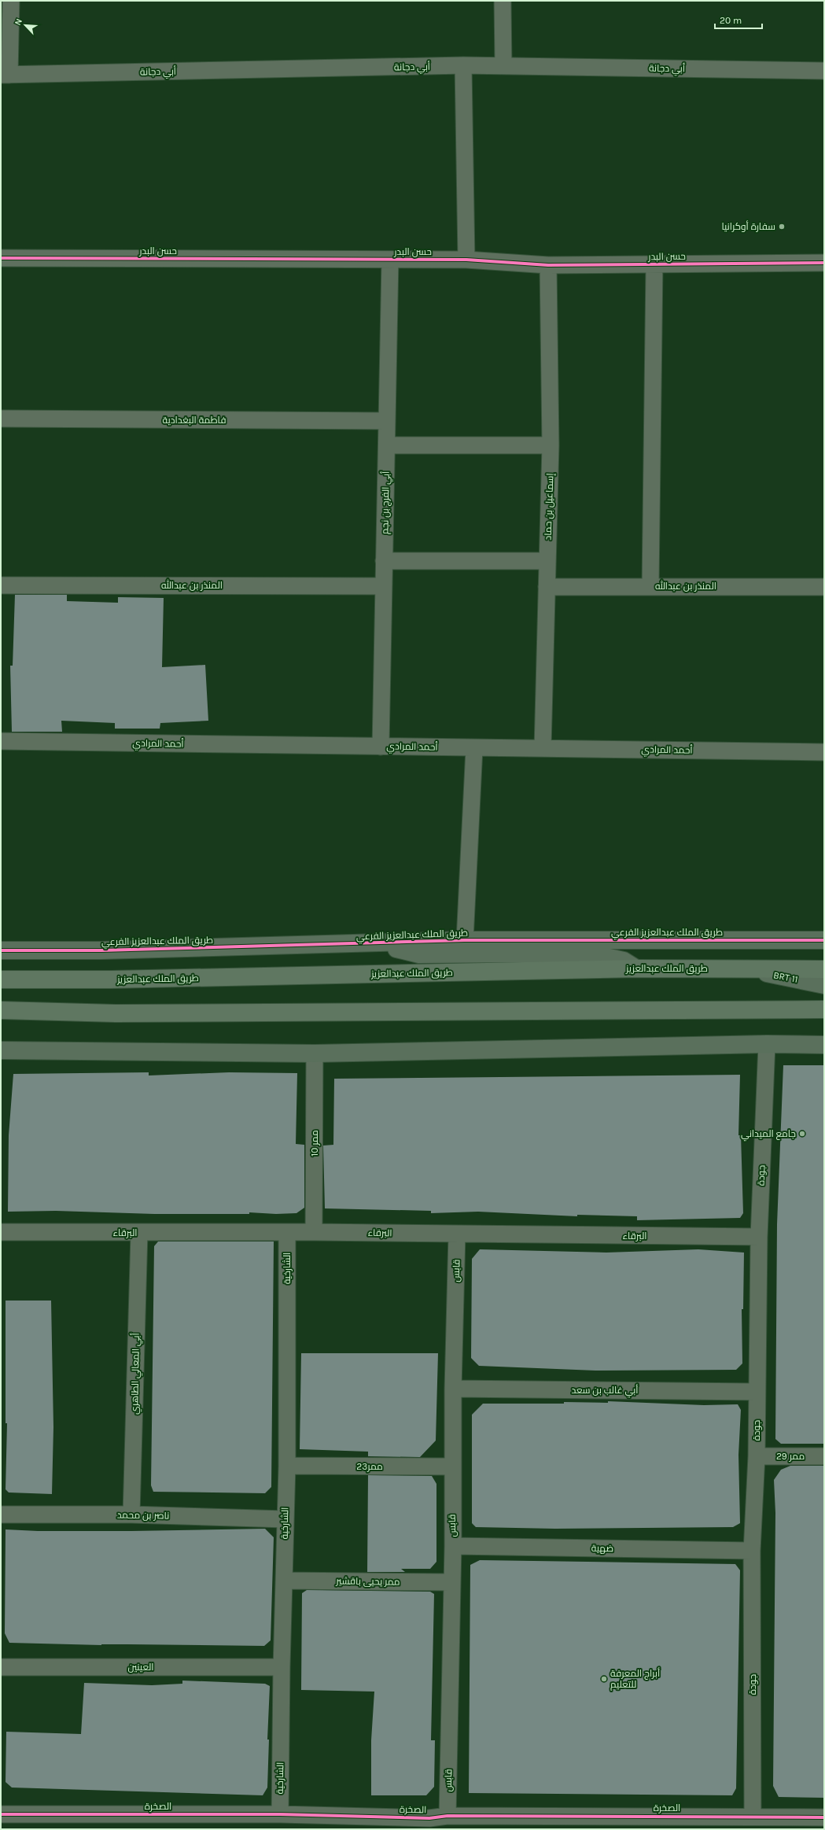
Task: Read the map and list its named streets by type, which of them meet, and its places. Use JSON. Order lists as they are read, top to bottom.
{
  "streets": {
    "main road": ["طريق الملك عبدالعزيز"],
    "street": [
      "أبي دجانة",
      "حسن البدر",
      "فاطمة البغدادية",
      "أبي الفرج بن نجم",
      "إسماعيل بن حماد",
      "المنذر بن عبدالله",
      "أحمد المرادي",
      "طريق الملك عبدالعزيز الفرعي",
      "BRT 11",
      "ممر 10",
      "جودة",
      "البرقاء",
      "الشارخية",
      "قابس",
      "أبي المعالي الطاهري",
      "أبي غالب بن سعد",
      "ممر 29",
      "ممر23",
      "ناصر بن محمد",
      "ضهية",
      "ممر يحيى باقشير",
      "العينين",
      "الصخرة"
    ]
  },
  "crossings": [
    ["حسن البدر", "أبي الفرج بن نجم"],
    ["حسن البدر", "إسماعيل بن حماد"],
    ["فاطمة البغدادية", "أبي الفرج بن نجم"],
    ["أبي الفرج بن نجم", "المنذر بن عبدالله"],
    ["أبي الفرج بن نجم", "أحمد المرادي"],
    ["إسماعيل بن حماد", "المنذر بن عبدالله"],
    ["إسماعيل بن حماد", "أحمد المرادي"],
    ["طريق الملك عبدالعزيز", "BRT 11"],
    ["ممر 10", "البرقاء"],
    ["جودة", "البرقاء"],
    ["جودة", "أبي غالب بن سعد"],
    ["جودة", "ممر 29"],
    ["جودة", "ضهية"],
    ["جودة", "الصخرة"],
    ["البرقاء", "الشارخية"],
    ["البرقاء", "قابس"],
    ["البرقاء", "أبي المعالي الطاهري"],
    ["الشارخية", "ممر23"],
    ["الشارخية", "ناصر بن محمد"],
    ["الشارخية", "ممر يحيى باقشير"],
    ["الشارخية", "العينين"],
    ["الشارخية", "الصخرة"],
    ["قابس", "أبي غالب بن سعد"],
    ["قابس", "ممر23"],
    ["قابس", "ضهية"],
    ["قابس", "ممر يحيى باقشير"],
    ["قابس", "الصخرة"],
    ["أبي المعالي الطاهري", "ناصر بن محمد"]
  ],
  "places": ["سفارة أوكرانيا", "جامع الميداني", "أبراج المعرفة للتعليم"],
  "scale_bar": "20 m",
  "north": "top left"
}
